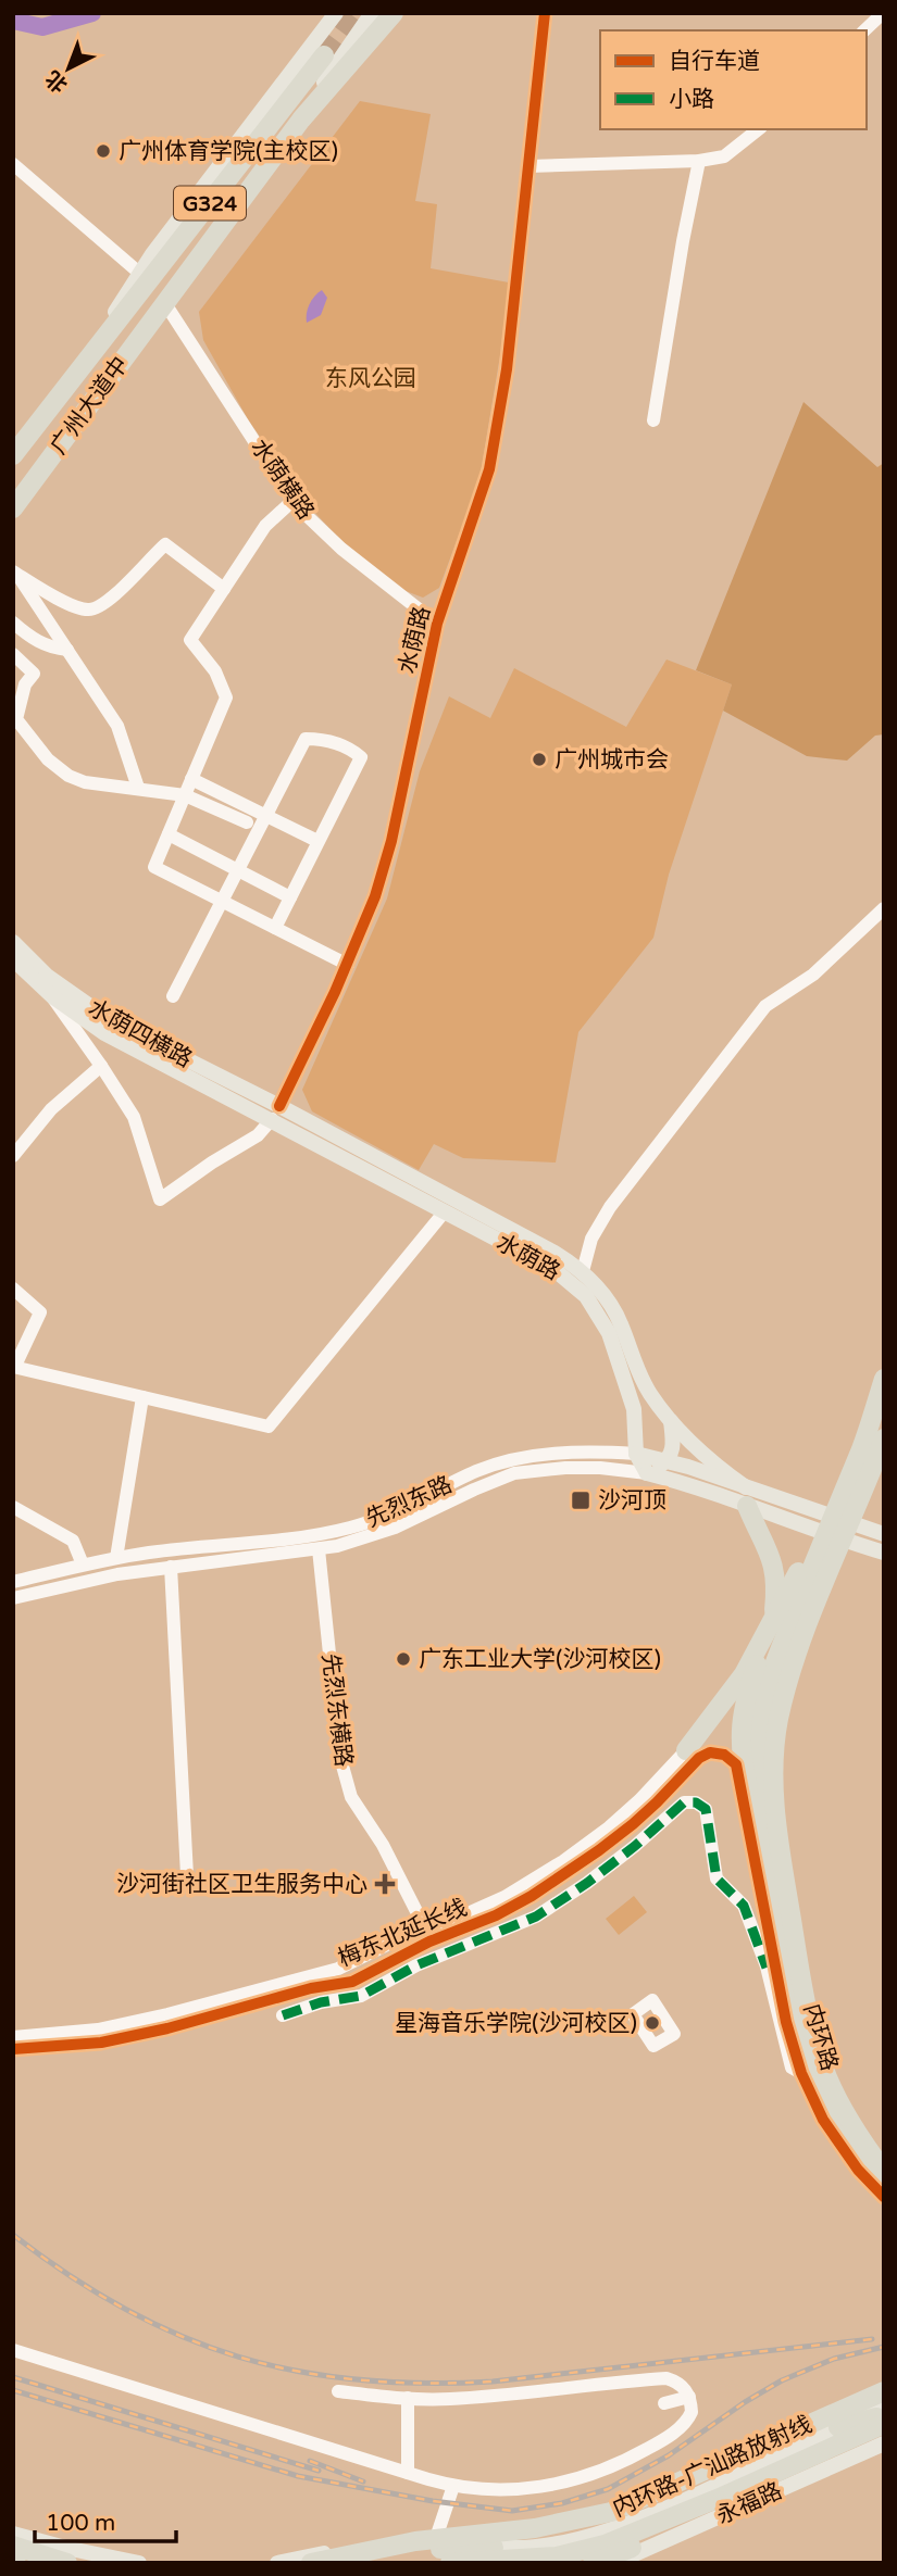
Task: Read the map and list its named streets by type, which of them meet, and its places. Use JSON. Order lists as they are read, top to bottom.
{
  "streets": {
    "highway": [
      "G324",
      "广州大道中",
      "内环路",
      "内环路-广汕路放射线"
    ],
    "main road": [
      "水荫路",
      "水荫四横路",
      "先烈东路",
      "永福路"
    ],
    "street": ["水荫横路", "先烈东横路", "梅东北延长线"]
  },
  "crossings": [
    ["G324", "广州大道中"],
    ["G324", "水荫横路"],
    ["广州大道中", "水荫横路"],
    ["水荫横路", "水荫路"],
    ["水荫路", "水荫四横路"],
    ["水荫路", "先烈东路"],
    ["先烈东路", "先烈东横路"],
    ["先烈东横路", "梅东北延长线"]
  ],
  "parks": ["东风公园"],
  "places": {
    "other": [
      "广州体育学院(主校区)",
      "广州城市会",
      "广东工业大学(沙河校区)",
      "星海音乐学院(沙河校区)"
    ],
    "transit": ["沙河顶"],
    "health": ["沙河街社区卫生服务中心"]
  },
  "legend": ["自行车道", "小路"],
  "scale_bar": "100 m",
  "north": "bottom left"
}
